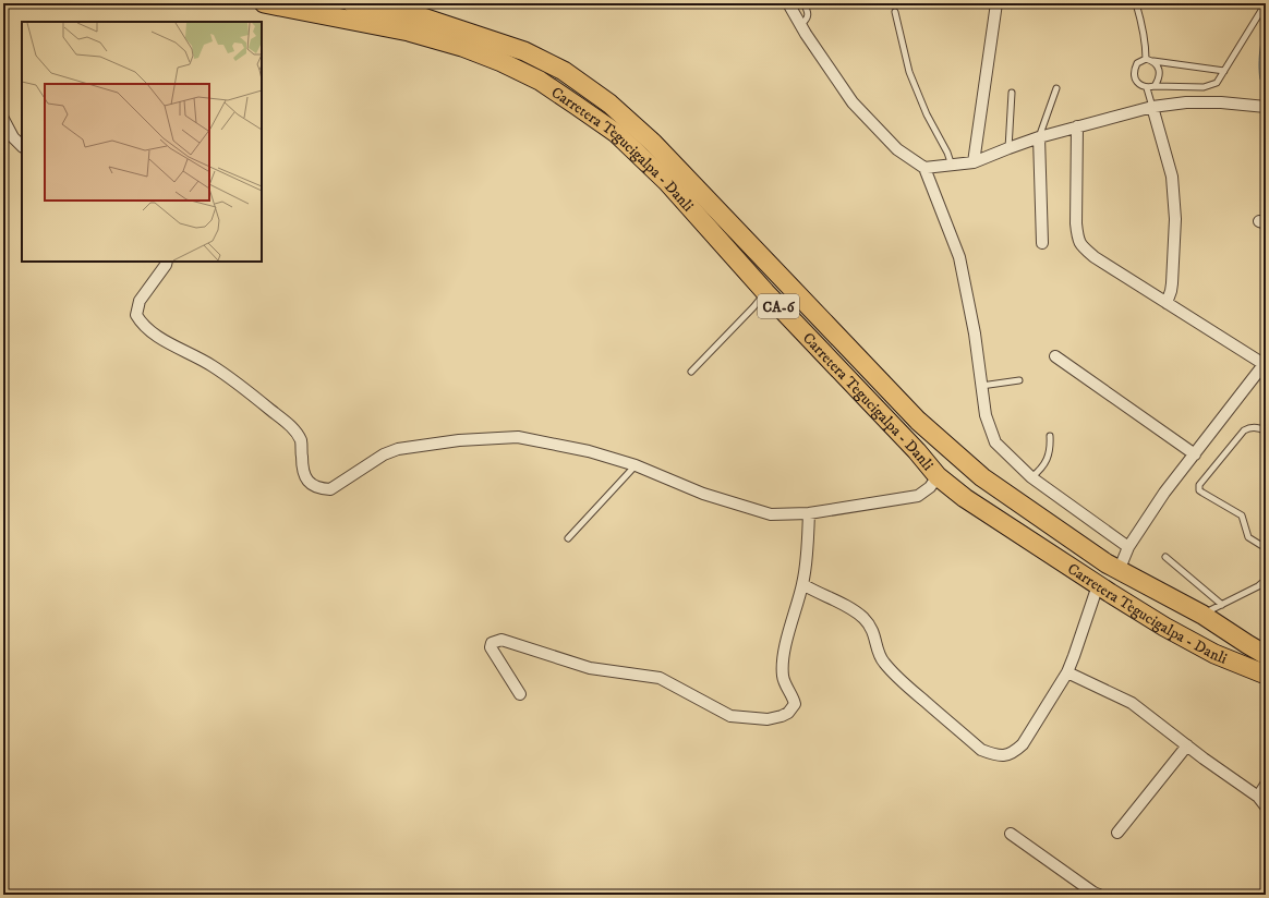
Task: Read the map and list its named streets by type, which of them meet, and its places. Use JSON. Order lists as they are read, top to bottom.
{
  "streets": {
    "highway": ["Carretera Tegucigalpa - Danli", "CA-6"]
  }
}
